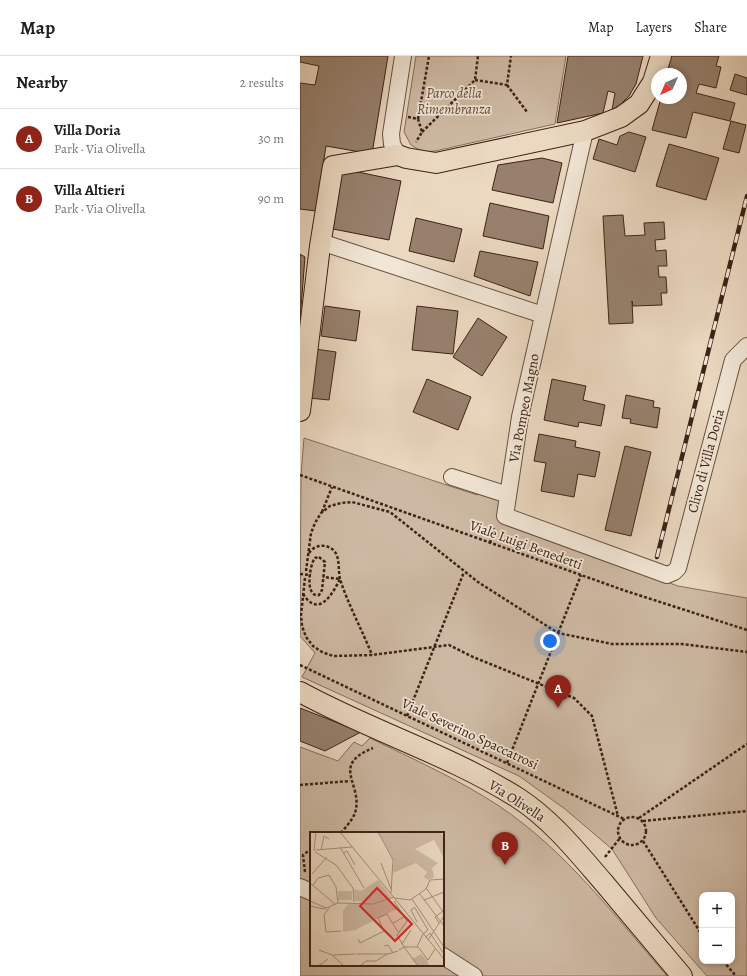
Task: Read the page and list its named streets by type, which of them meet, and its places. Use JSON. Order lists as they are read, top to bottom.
{
  "streets": {
    "main road": ["Via Olivella"],
    "street": ["Via Pompeo Magno", "Clivo di Villa Doria"],
    "path": ["Viale Luigi Benedetti", "Viale Severino Spaccatrosi"]
  },
  "crossings": [
    ["Via Pompeo Magno", "Clivo di Villa Doria"]
  ],
  "parks": ["Parco della Rimembranza"],
  "north": "bottom left",
  "page": {
    "header": "Map",
    "nav": ["Map", "Layers", "Share"],
    "heading": ["Nearby", "2 results"],
    "list": [
      {
        "mark": "A",
        "name": "Villa Doria",
        "note": "Park · Via Olivella",
        "value": "30 m"
      },
      {
        "mark": "B",
        "name": "Villa Altieri",
        "note": "Park · Via Olivella",
        "value": "90 m"
      }
    ],
    "pins": ["A", "B"],
    "map_buttons": ["+", "−"]
  }
}
